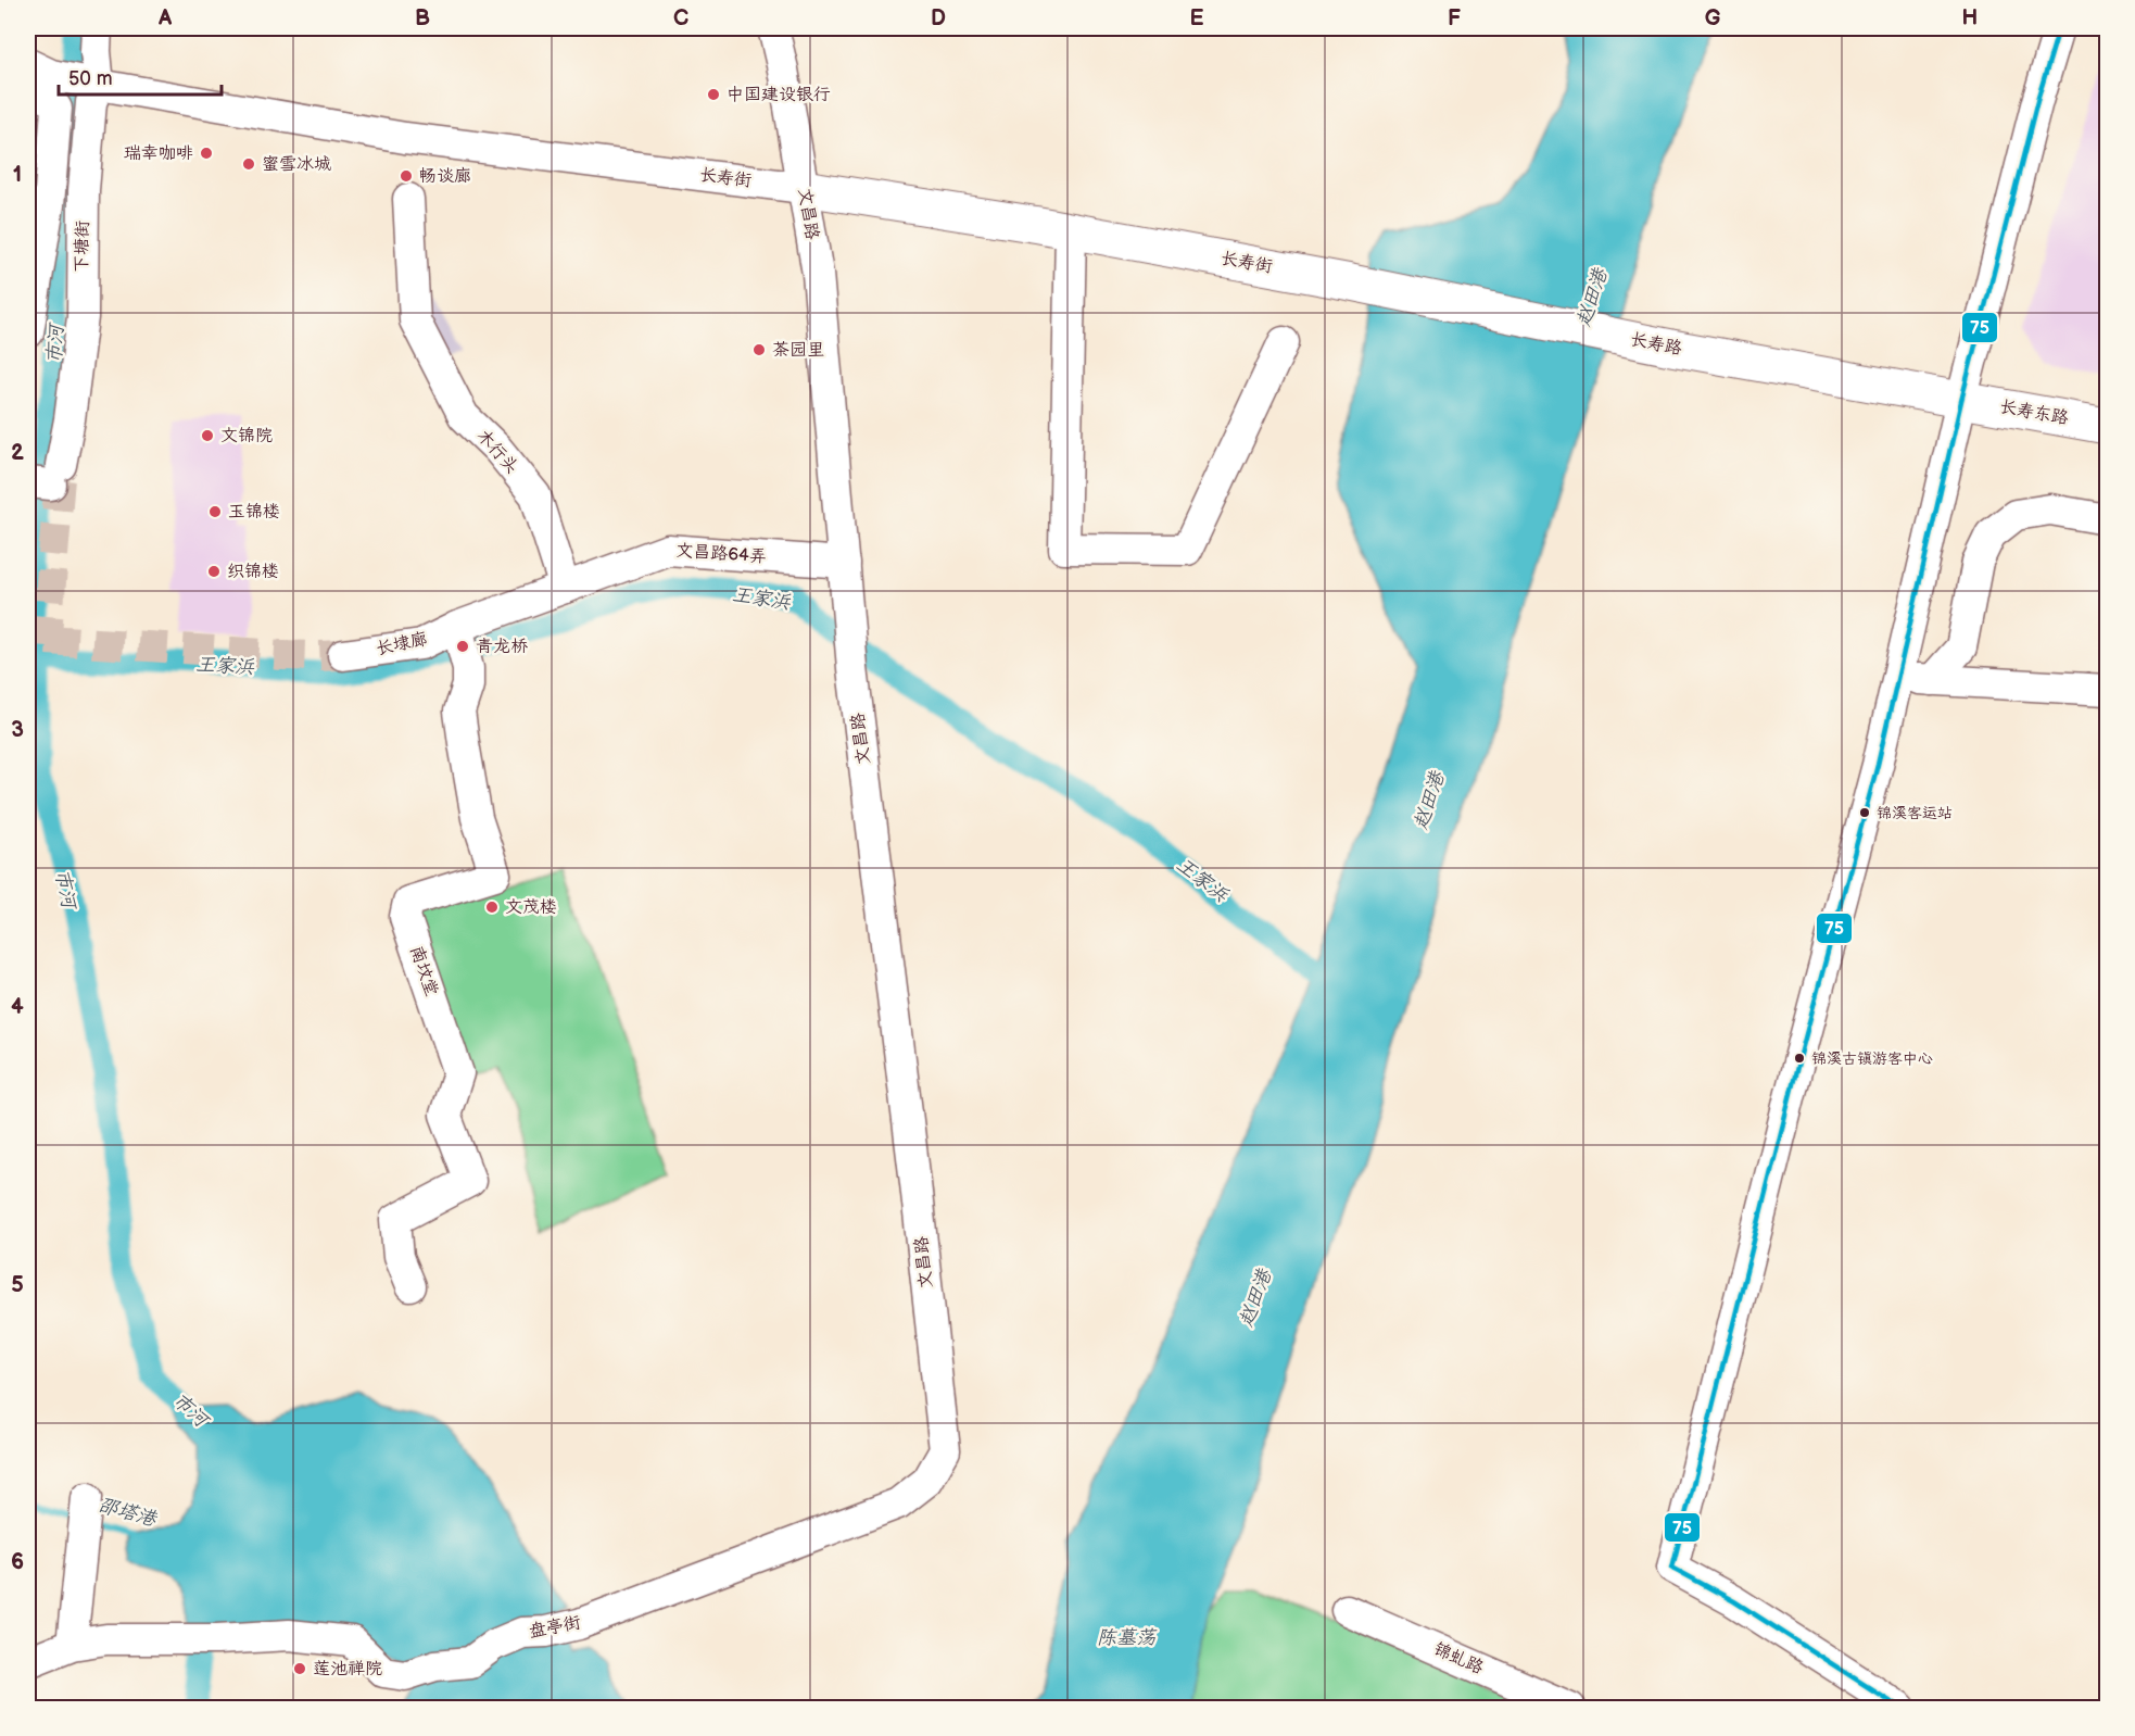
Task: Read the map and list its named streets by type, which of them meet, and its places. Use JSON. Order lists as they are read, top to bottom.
{
  "streets": {
    "main road": ["长寿街", "长寿路", "长寿东路"],
    "street": [
      "文昌路",
      "下塘街",
      "木行头",
      "文昌路64弄",
      "长埭廊",
      "南坟堂",
      "盘亭街",
      "锦虬路"
    ]
  },
  "crossings": [
    ["长寿街", "文昌路"],
    ["长寿街", "下塘街"],
    ["长寿街", "长寿路"],
    ["文昌路", "文昌路64弄"],
    ["文昌路", "盘亭街"],
    ["长寿路", "长寿东路"],
    ["木行头", "文昌路64弄"],
    ["长埭廊", "南坟堂"]
  ],
  "water": [
    "赵田港",
    "市河",
    "王家浜",
    "邵塔港",
    "陈墓荡"
  ],
  "places": [
    "中国建设银行",
    "瑞幸咖啡",
    "蜜雪冰城",
    "畅谈廊",
    "茶园里",
    "文锦院",
    "玉锦楼",
    "织锦楼",
    "青龙桥",
    "锦溪客运站",
    "文茂楼",
    "锦溪古镇游客中心",
    "莲池禅院"
  ],
  "lines": ["transit line 75"],
  "scale_bar": "50 m",
  "grid": {
    "columns": [
      "A",
      "B",
      "C",
      "D",
      "E",
      "F",
      "G",
      "H"
    ],
    "rows": [
      "1",
      "2",
      "3",
      "4",
      "5",
      "6"
    ]
  }
}
